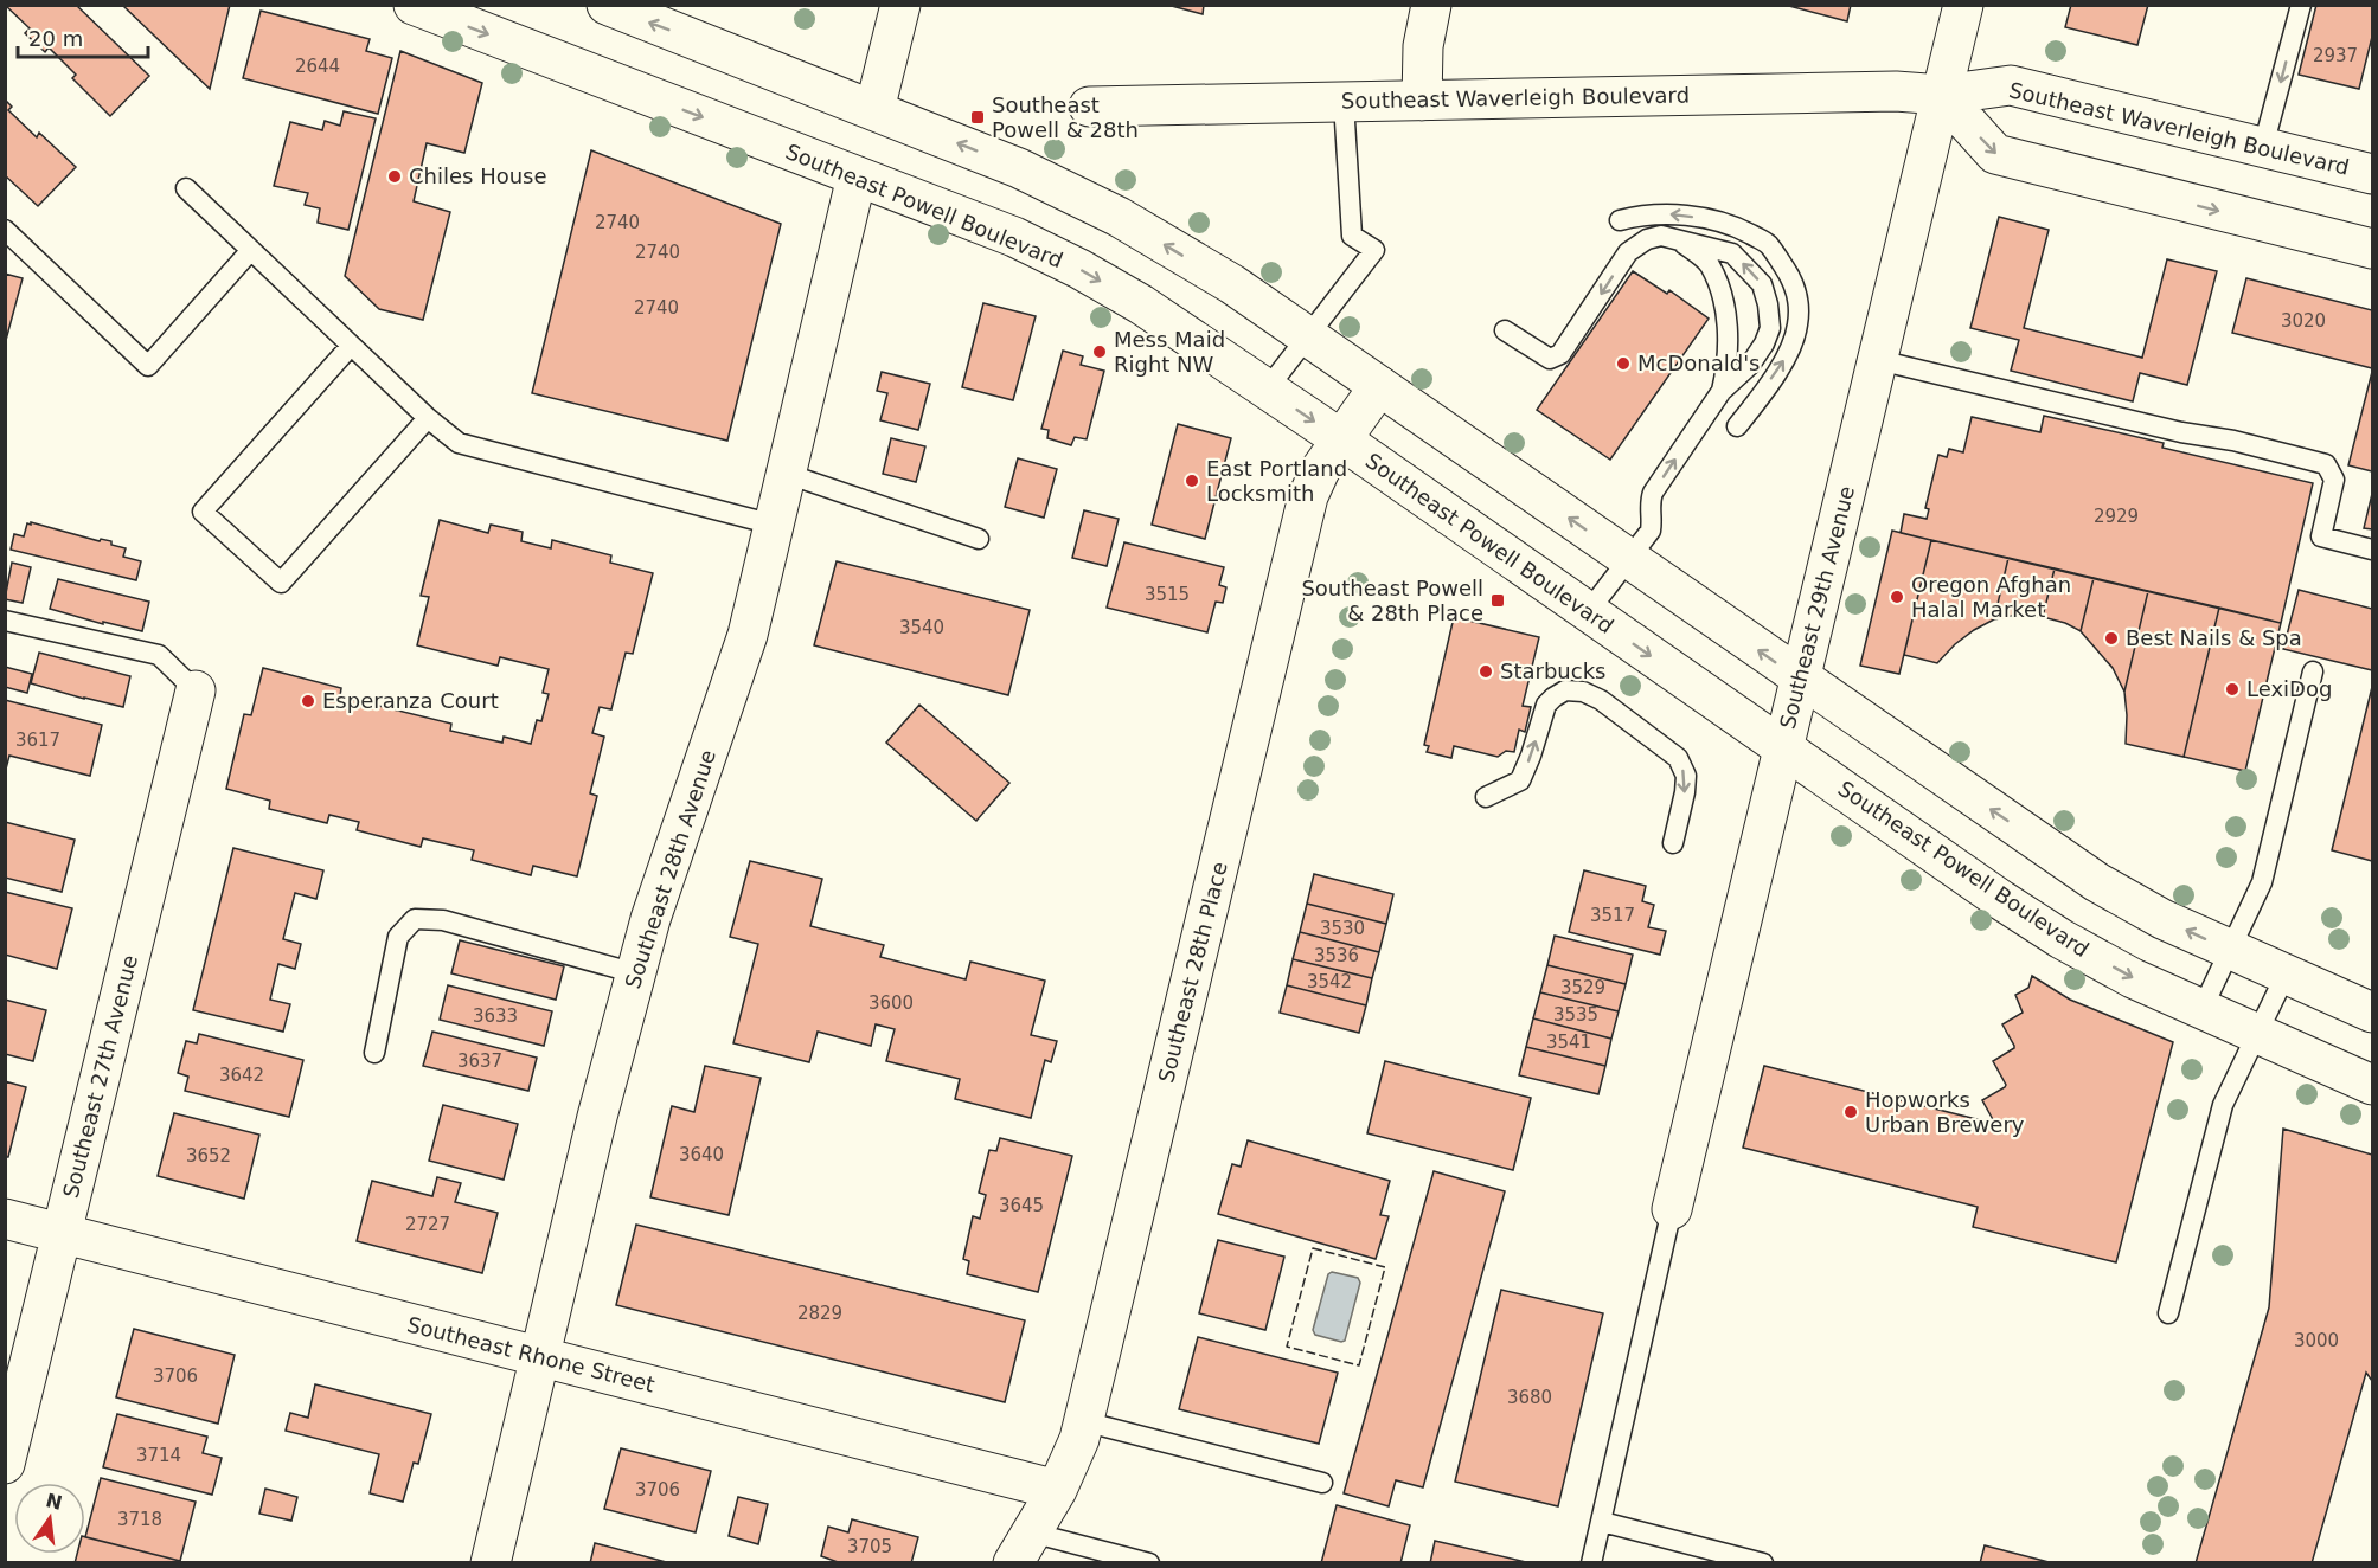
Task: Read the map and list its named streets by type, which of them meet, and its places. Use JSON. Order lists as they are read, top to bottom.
{
  "streets": {
    "street": [
      "Southeast Waverleigh Boulevard",
      "Southeast Powell Boulevard",
      "Southeast 29th Avenue",
      "Southeast 28th Avenue",
      "Southeast 28th Place",
      "Southeast 27th Avenue",
      "Southeast Rhone Street"
    ]
  },
  "crossings": [
    ["Southeast Waverleigh Boulevard", "Southeast 29th Avenue"],
    ["Southeast Powell Boulevard", "Southeast 29th Avenue"],
    ["Southeast Powell Boulevard", "Southeast 28th Avenue"],
    ["Southeast Powell Boulevard", "Southeast 28th Place"],
    ["Southeast 28th Avenue", "Southeast Rhone Street"],
    ["Southeast 28th Place", "Southeast Rhone Street"],
    ["Southeast 27th Avenue", "Southeast Rhone Street"]
  ],
  "places": {
    "transit": ["Southeast Powell & 28th", "Southeast Powell & 28th Place"],
    "other": [
      "Chiles House",
      "Mess Maid Right NW",
      "McDonald's",
      "East Portland Locksmith",
      "Oregon Afghan Halal Market",
      "Best Nails & Spa",
      "Starbucks",
      "LexiDog",
      "Esperanza Court",
      "Hopworks Urban Brewery"
    ]
  },
  "house_numbers": [
    "2937",
    "2644",
    "2740",
    "2740",
    "2740",
    "3020",
    "2929",
    "3515",
    "3540",
    "3617",
    "3517",
    "3530",
    "3536",
    "3542",
    "3529",
    "3600",
    "3535",
    "3633",
    "3541",
    "3637",
    "3642",
    "3640",
    "3652",
    "3645",
    "2727",
    "2829",
    "3000",
    "3706",
    "3680",
    "3714",
    "3706",
    "3718",
    "3705"
  ],
  "scale_bar": "20 m",
  "north": "top"
}
